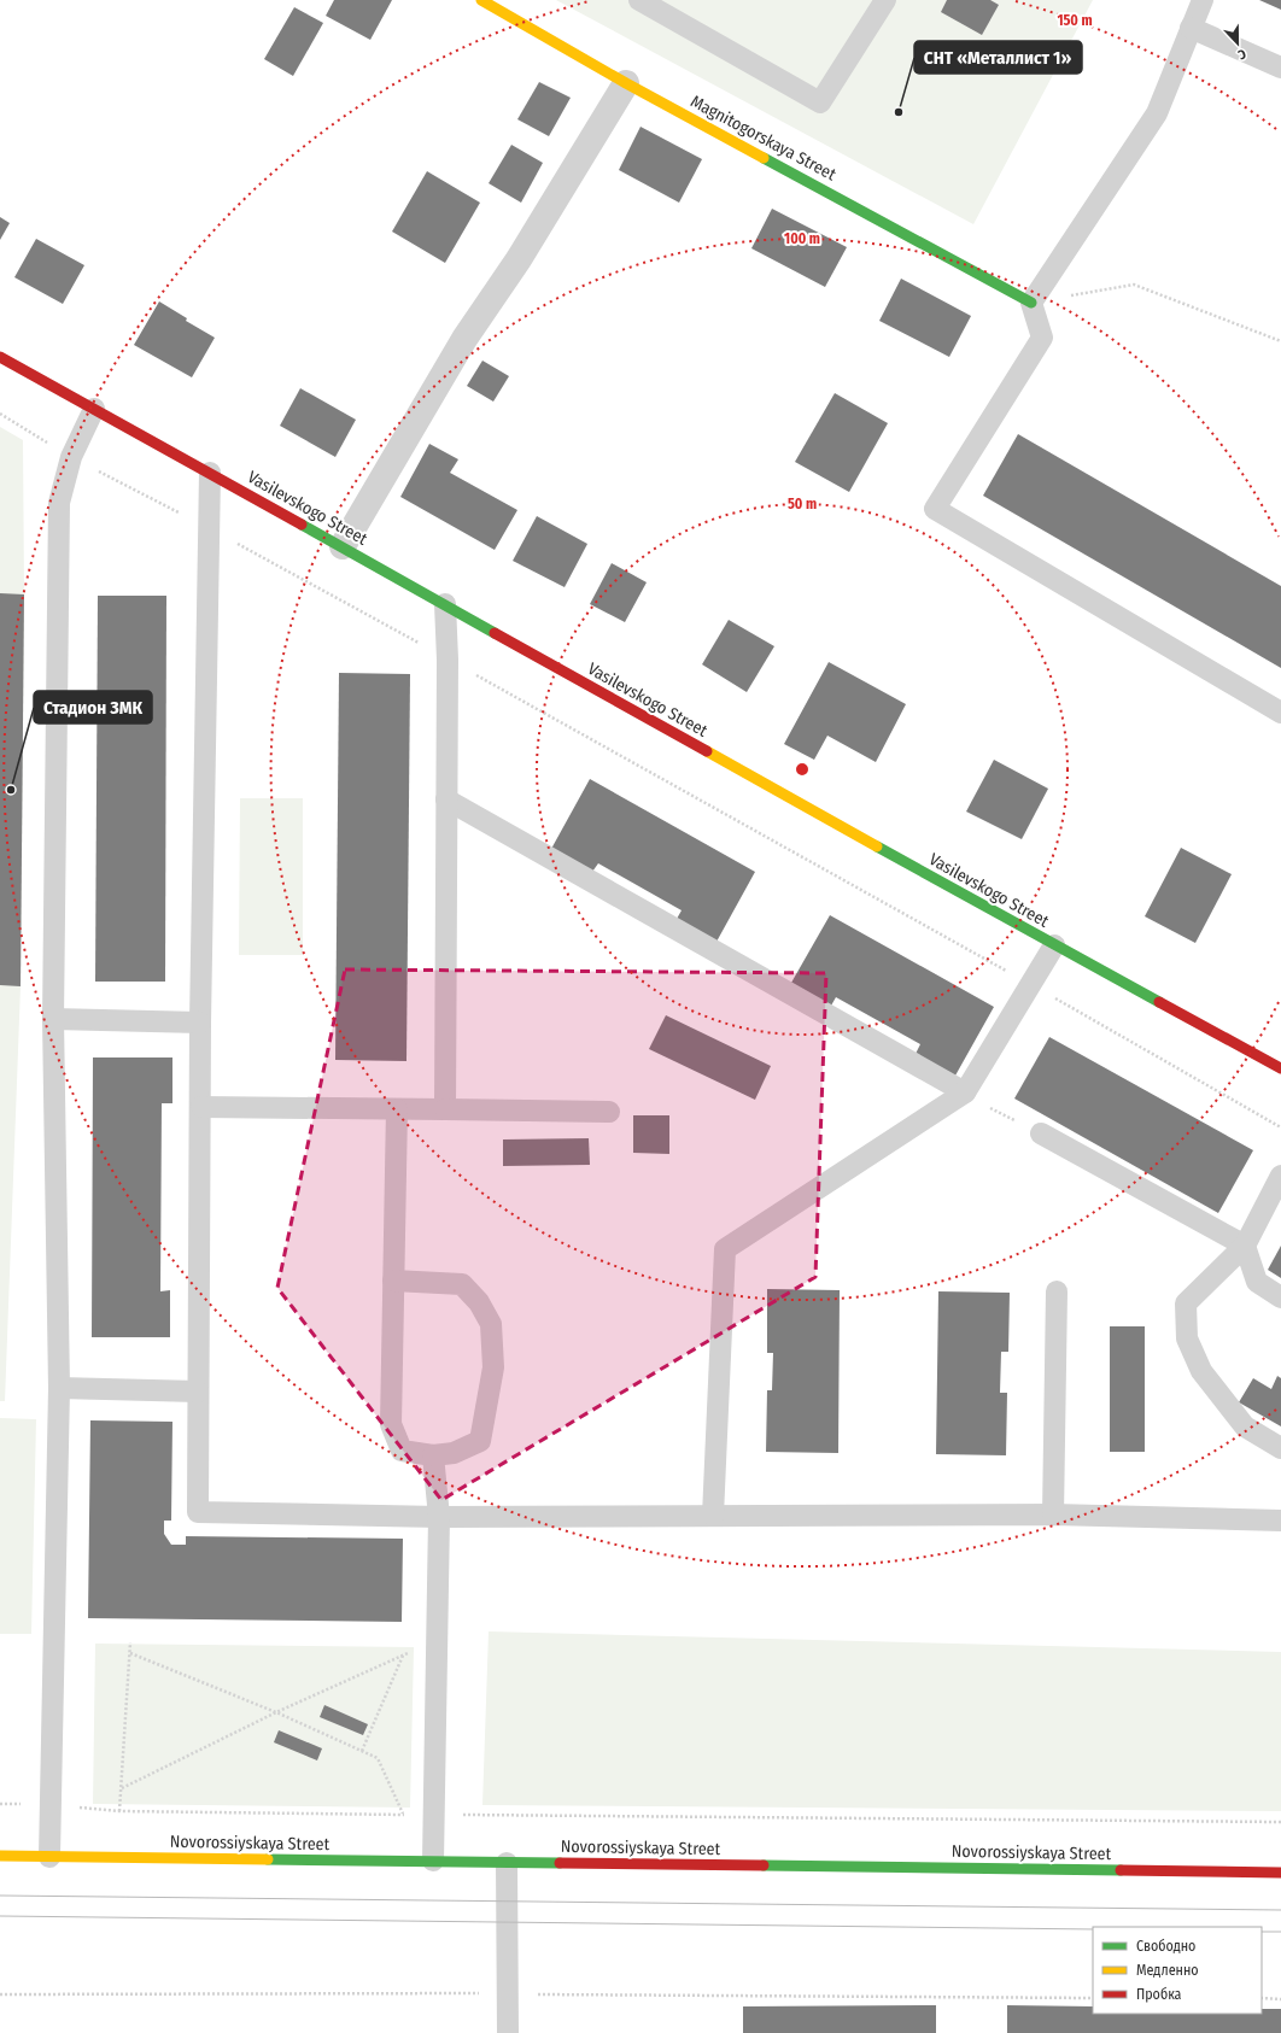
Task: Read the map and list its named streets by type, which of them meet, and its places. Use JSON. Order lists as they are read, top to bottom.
{
  "streets": {
    "street": ["Magnitogorskaya Street", "Vasilevskogo Street", "Novorossiyskaya Street"]
  },
  "places": ["СНТ «Металлист 1»", "Стадион ЗМК"],
  "legend": ["Свободно", "Медленно", "Пробка"],
  "north": "bottom",
  "rings": ["150 m", "100 m", "50 m"]
}
